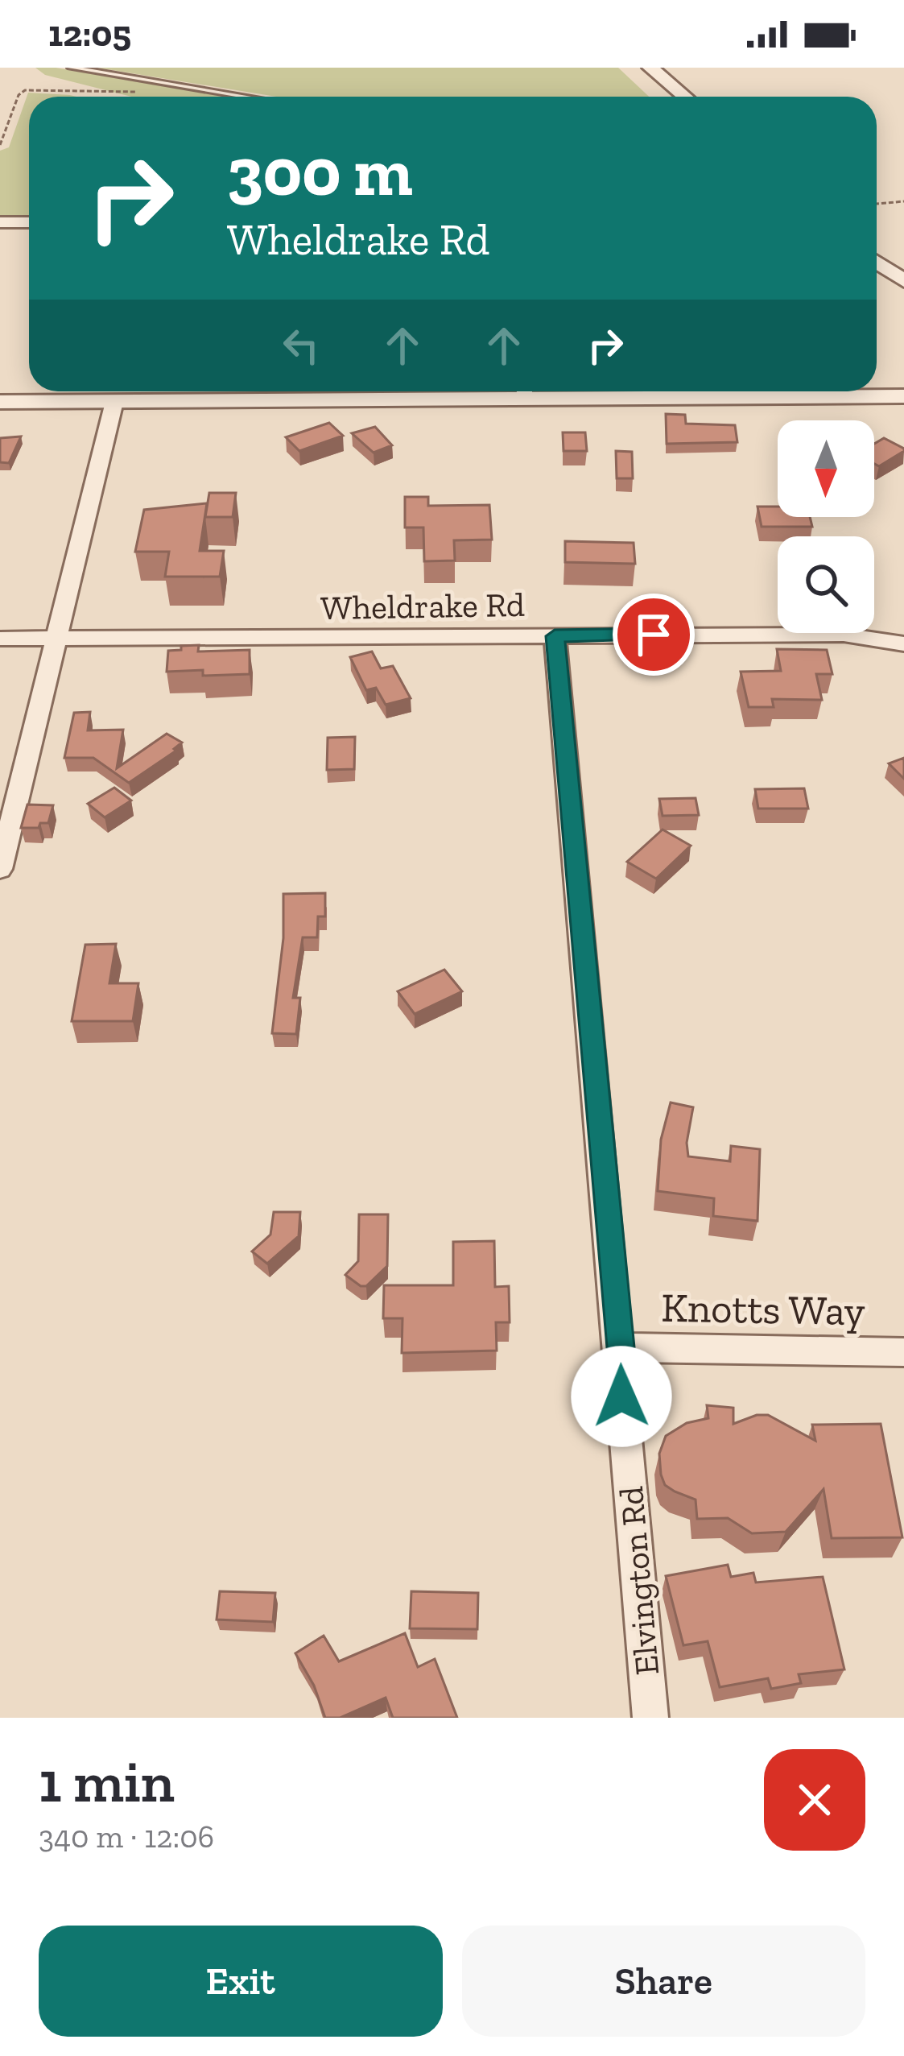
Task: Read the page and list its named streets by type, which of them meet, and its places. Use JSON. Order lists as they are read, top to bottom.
{
  "streets": {
    "street": ["Wheldrake Rd", "Knotts Way", "Elvington Rd"]
  },
  "crossings": [
    ["Wheldrake Rd", "Elvington Rd"],
    ["Knotts Way", "Elvington Rd"]
  ],
  "north": "bottom",
  "page": {
    "status": "12:05",
    "turn": ["300 m", "Wheldrake Rd"],
    "heading": ["1 min", "340 m · 12:06"],
    "buttons": ["Exit", "Share"]
  }
}
